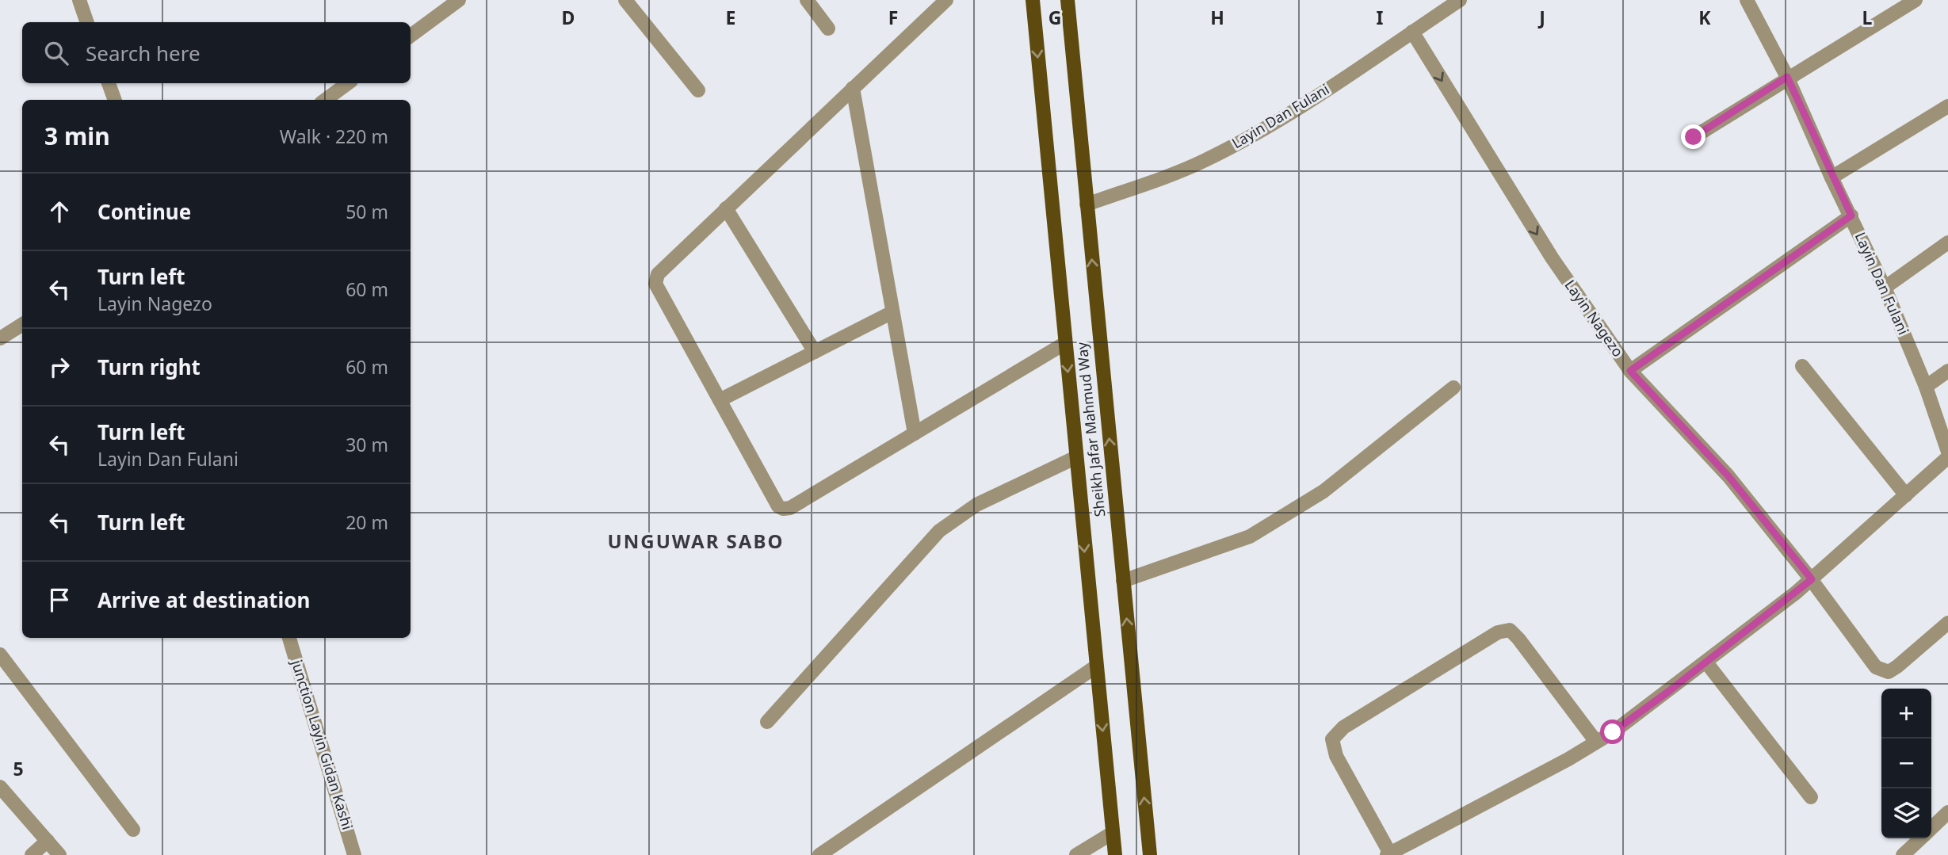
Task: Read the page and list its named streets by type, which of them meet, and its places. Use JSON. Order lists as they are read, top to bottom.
{
  "streets": {
    "main road": ["Sheikh Jafar Mahmud Way"],
    "street": ["Layin Dan Fulani", "Layin Nagezo", "junction Layin Gidan Kashi"]
  },
  "crossings": [
    ["Layin Dan Fulani", "Layin Nagezo"],
    ["Layin Dan Fulani", "Sheikh Jafar Mahmud Way"]
  ],
  "one_way": ["Layin Nagezo"],
  "districts": ["UNGUWAR SABO"],
  "page": {
    "search": "Search here",
    "heading": ["3 min", "Walk · 220 m"],
    "list": [
      ["Continue", "50 m"],
      ["Turn left", "Layin Nagezo", "60 m"],
      ["Turn right", "60 m"],
      ["Turn left", "Layin Dan Fulani", "30 m"],
      ["Turn left", "20 m"],
      "Arrive at destination"
    ],
    "map_buttons": ["+", "−"]
  },
  "grid": {
    "columns": [
      "D",
      "E",
      "F",
      "G",
      "H",
      "I",
      "J",
      "K",
      "L"
    ],
    "rows": ["5"]
  }
}
